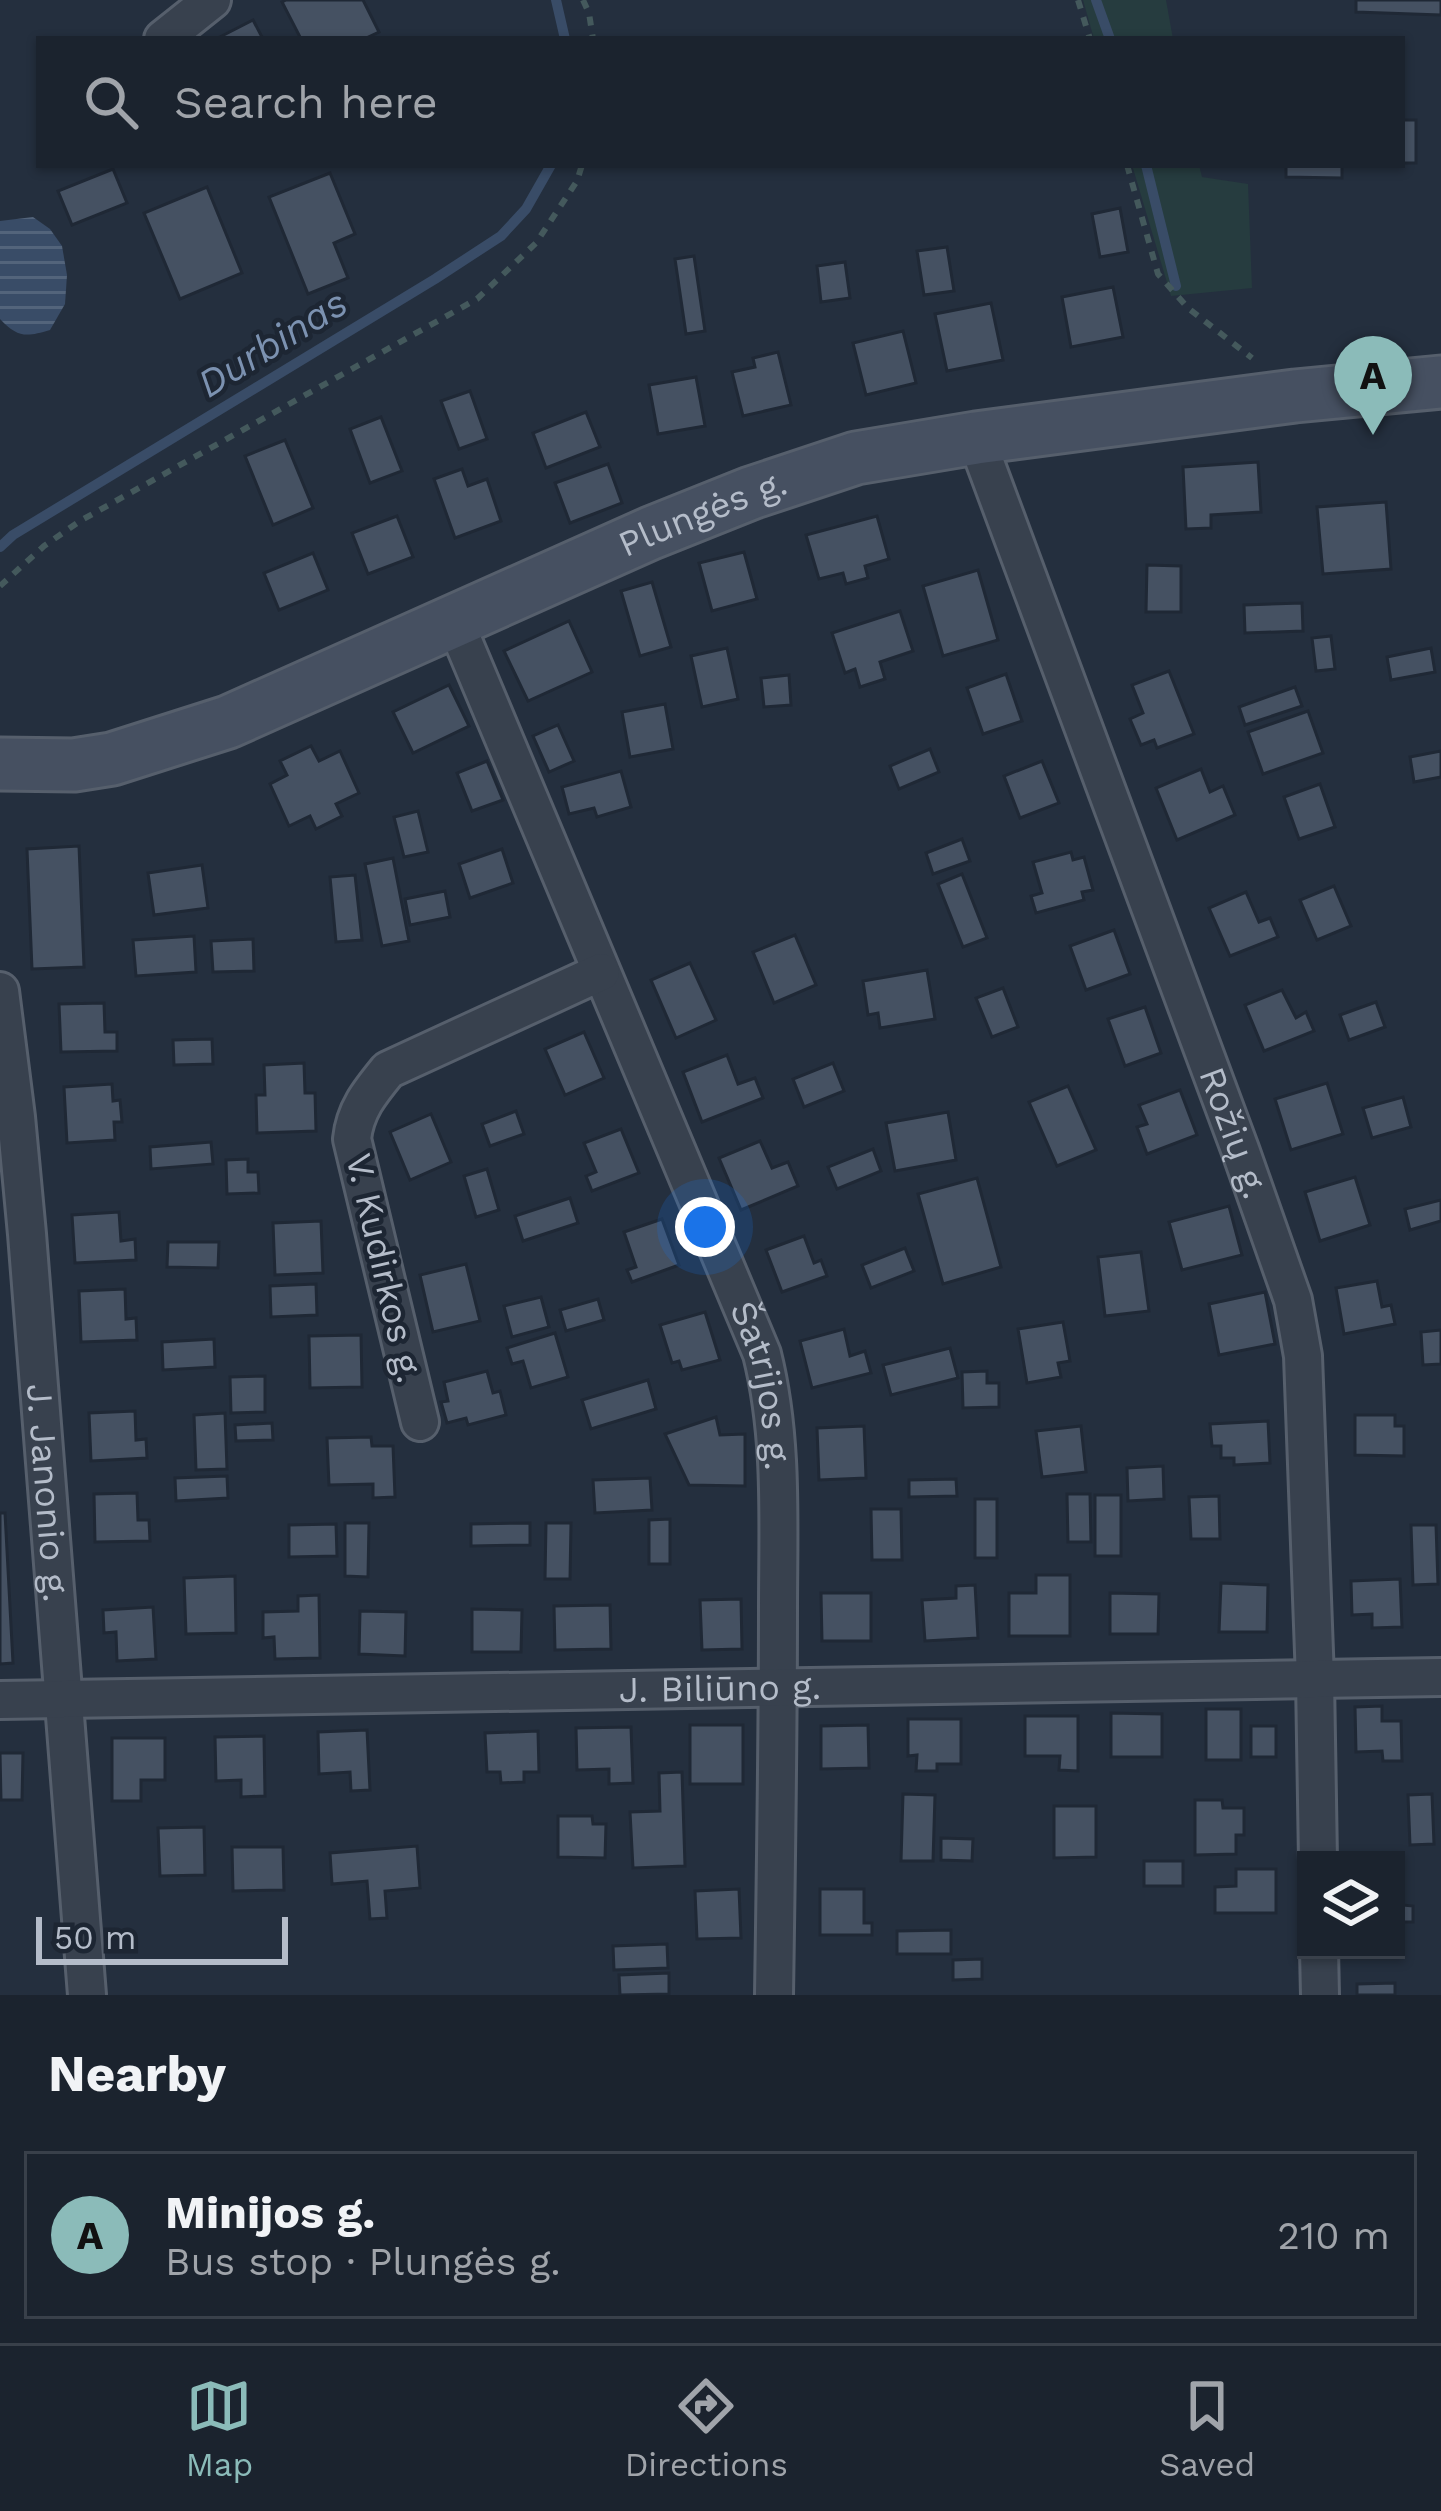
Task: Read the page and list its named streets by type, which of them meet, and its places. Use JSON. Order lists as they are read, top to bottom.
{
  "streets": {
    "main road": ["Plungės g."],
    "street": [
      "Rožių g.",
      "V. Kudirkos g.",
      "Šatrijos g.",
      "J. Janonio g.",
      "J. Biliūno g."
    ]
  },
  "crossings": [
    ["Plungės g.", "Rožių g."],
    ["Plungės g.", "Šatrijos g."],
    ["Rožių g.", "J. Biliūno g."],
    ["V. Kudirkos g.", "Šatrijos g."],
    ["Šatrijos g.", "J. Biliūno g."],
    ["J. Janonio g.", "J. Biliūno g."]
  ],
  "water": ["Durbinas"],
  "scale_bar": "50 m",
  "page": {
    "search": "Search here",
    "pins": "A",
    "scale": "50 m",
    "heading": "Nearby",
    "list": [
      {
        "mark": "A",
        "name": "Minijos g.",
        "note": "Bus stop · Plungės g.",
        "value": "210 m"
      }
    ],
    "nav": ["Map", "Directions", "Saved"]
  }
}
